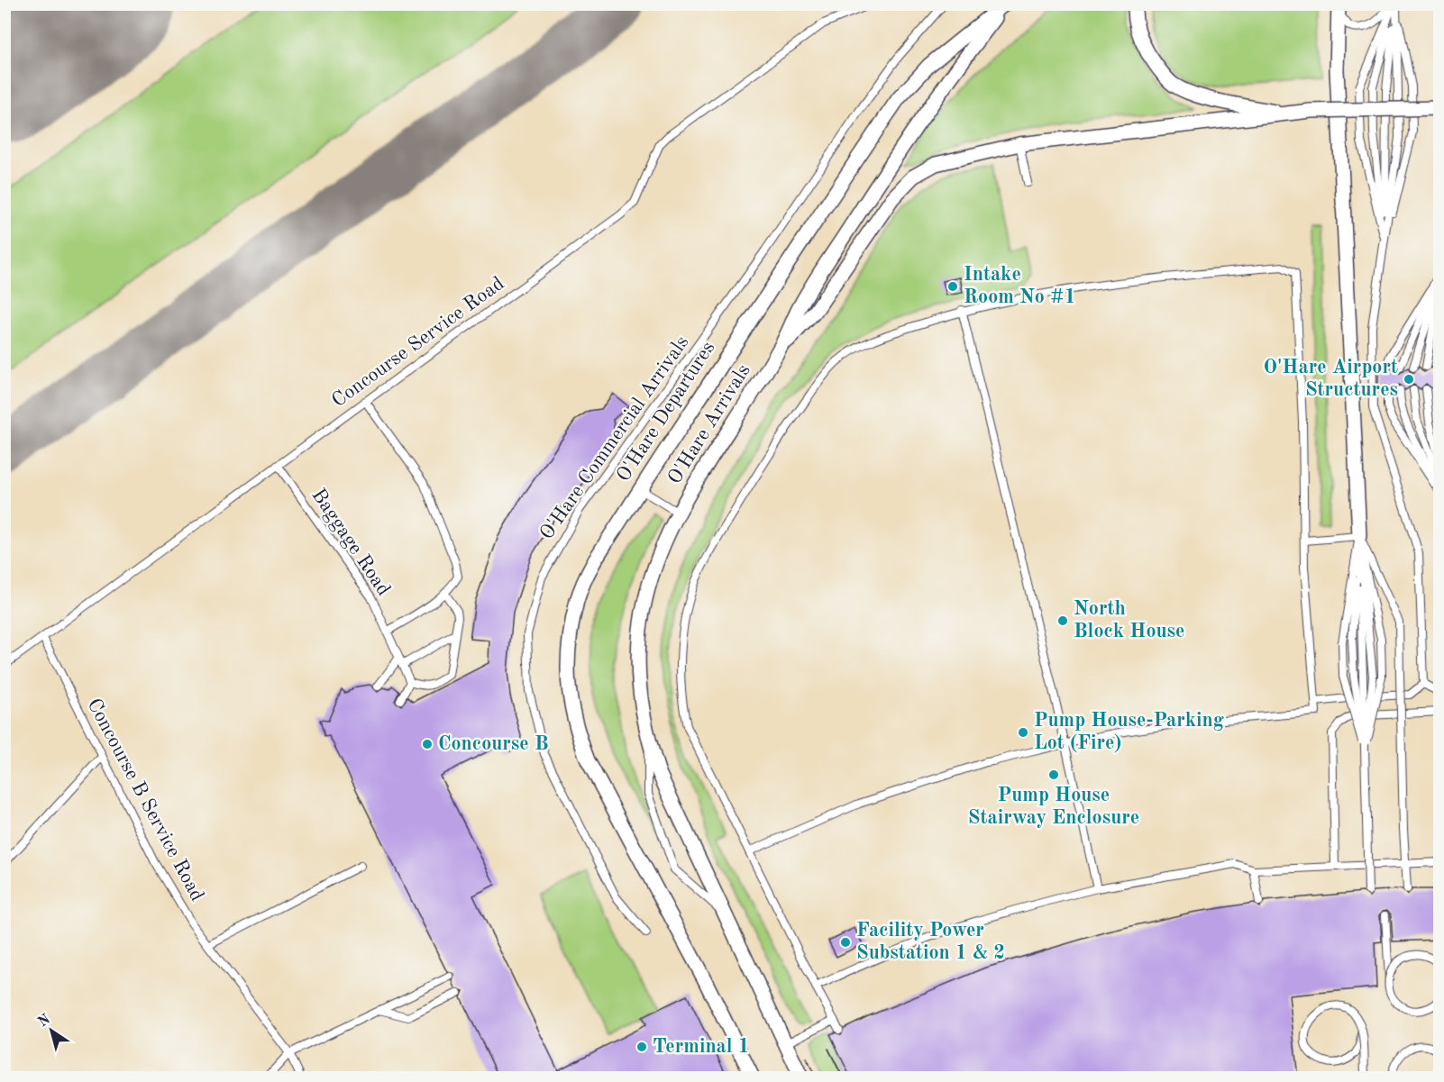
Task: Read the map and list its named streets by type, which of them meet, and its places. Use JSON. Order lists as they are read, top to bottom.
{
  "streets": {
    "street": ["O'Hare Departures", "O'Hare Arrivals"],
    "lane": [
      "Concourse Service Road",
      "O'Hare Commercial Arrivals",
      "Baggage Road",
      "Concourse B Service Road"
    ]
  },
  "crossings": [
    ["Concourse Service Road", "Baggage Road"],
    ["Concourse Service Road", "Concourse B Service Road"],
    ["O'Hare Departures", "O'Hare Arrivals"]
  ],
  "places": [
    "Intake Room No #1",
    "O'Hare Airport Structures",
    "North Block House",
    "Pump House-Parking Lot (Fire)",
    "Concourse B",
    "Pump House Stairway Enclosure",
    "Facility Power Substation 1 & 2",
    "Terminal 1"
  ],
  "north": "top left"
}
